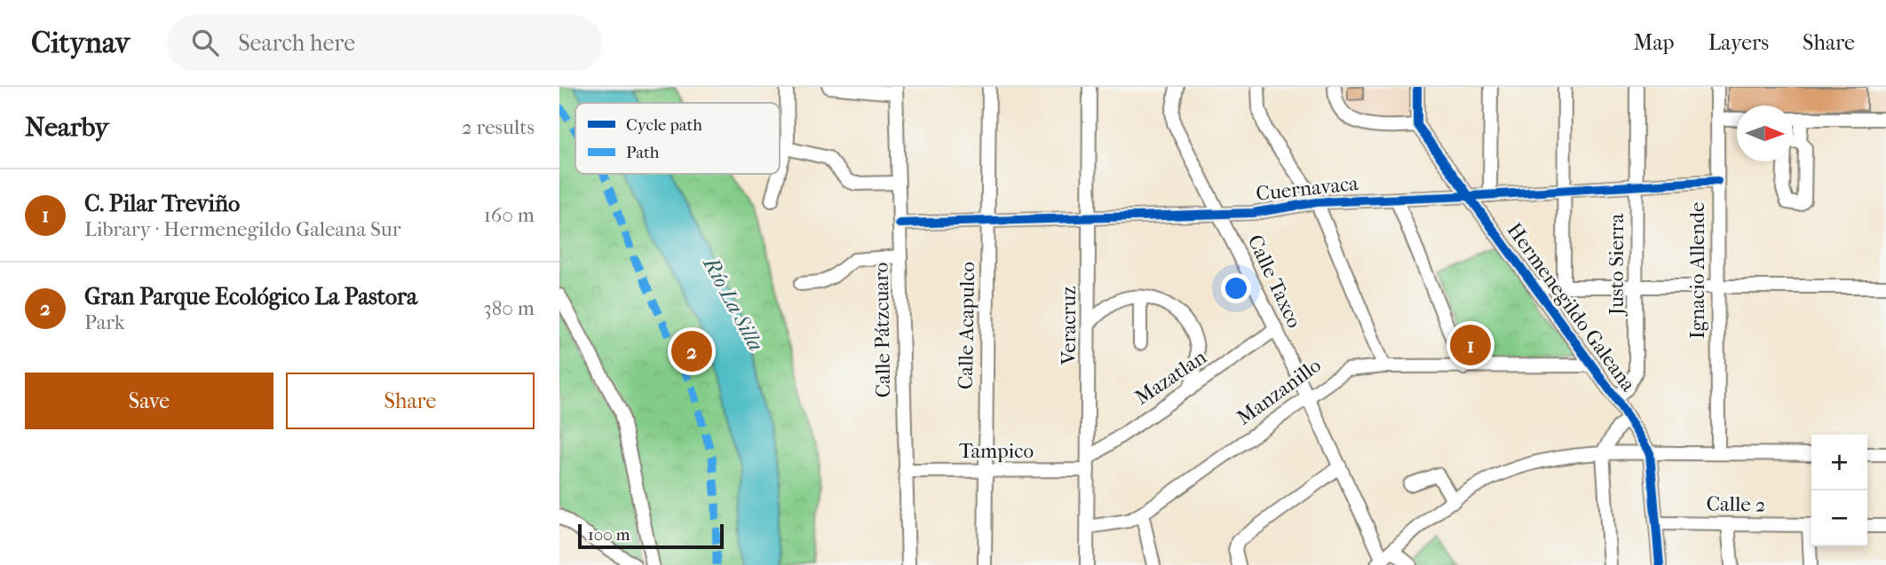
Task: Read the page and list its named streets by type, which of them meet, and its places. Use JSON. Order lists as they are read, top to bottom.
{
  "streets": {
    "street": [
      "Cuernavaca",
      "Justo Sierra",
      "Ignacio Allende",
      "Calle Taxco",
      "Hermenegildo Galeana",
      "Calle Acapulco",
      "Veracruz",
      "Calle Pátzcuaro",
      "Mazatlan",
      "Manzanillo",
      "Tampico",
      "Calle 2"
    ]
  },
  "crossings": [
    ["Cuernavaca", "Justo Sierra"],
    ["Cuernavaca", "Ignacio Allende"],
    ["Cuernavaca", "Calle Taxco"],
    ["Cuernavaca", "Hermenegildo Galeana"],
    ["Cuernavaca", "Calle Acapulco"],
    ["Cuernavaca", "Veracruz"],
    ["Cuernavaca", "Calle Pátzcuaro"],
    ["Justo Sierra", "Hermenegildo Galeana"],
    ["Calle Taxco", "Mazatlan"],
    ["Calle Taxco", "Manzanillo"],
    ["Hermenegildo Galeana", "Manzanillo"],
    ["Calle Acapulco", "Tampico"],
    ["Veracruz", "Mazatlan"],
    ["Veracruz", "Manzanillo"],
    ["Veracruz", "Tampico"],
    ["Calle Pátzcuaro", "Tampico"],
    ["Mazatlan", "Tampico"]
  ],
  "water": ["Río La Silla"],
  "legend": ["Cycle path", "Path"],
  "scale_bar": "100 m",
  "north": "right",
  "page": {
    "header": "Citynav",
    "search": "Search here",
    "nav": ["Map", "Layers", "Share"],
    "heading": ["Nearby", "2 results"],
    "list": [
      {
        "mark": "1",
        "name": "C. Pilar Treviño",
        "note": "Library · Hermenegildo Galeana Sur",
        "value": "160 m"
      },
      {
        "mark": "2",
        "name": "Gran Parque Ecológico La Pastora",
        "note": "Park",
        "value": "380 m"
      }
    ],
    "pins": ["1", "2"],
    "buttons": ["Save", "Share"],
    "map_buttons": ["+", "−"],
    "scale": "100 m"
  }
}
